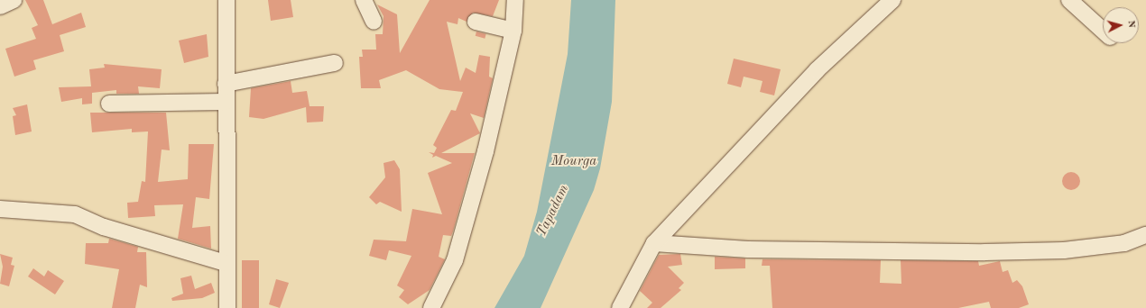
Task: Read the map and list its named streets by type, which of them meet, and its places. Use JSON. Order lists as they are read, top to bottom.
{
  "water": ["Mourga", "Tapadam"],
  "north": "right"
}
